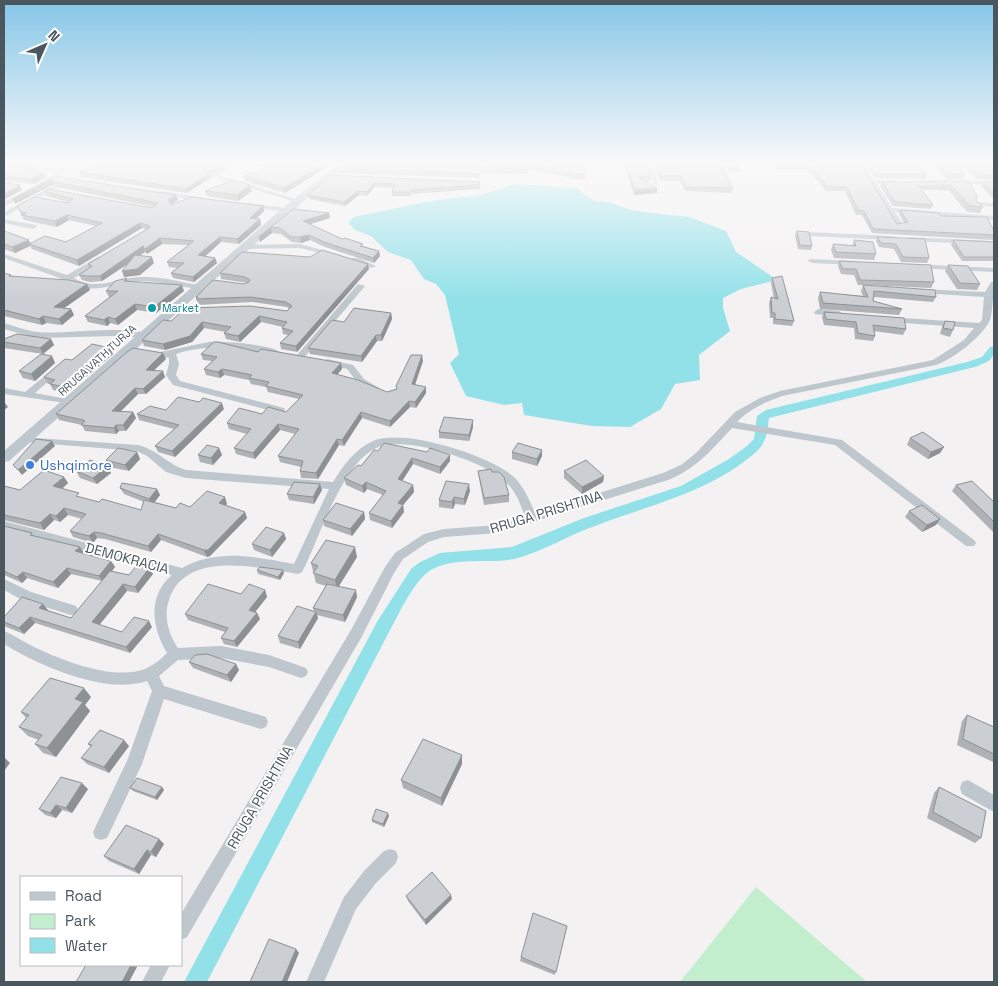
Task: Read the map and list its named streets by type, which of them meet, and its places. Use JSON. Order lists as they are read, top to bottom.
{
  "streets": {
    "street": ["RRUGA VATH TURJA", "RRUGA PRISHTINA", "DEMOKRACIA"]
  },
  "places": ["Market", "Ushqimore"],
  "legend": ["Road", "Park", "Water"],
  "north": "top right"
}
